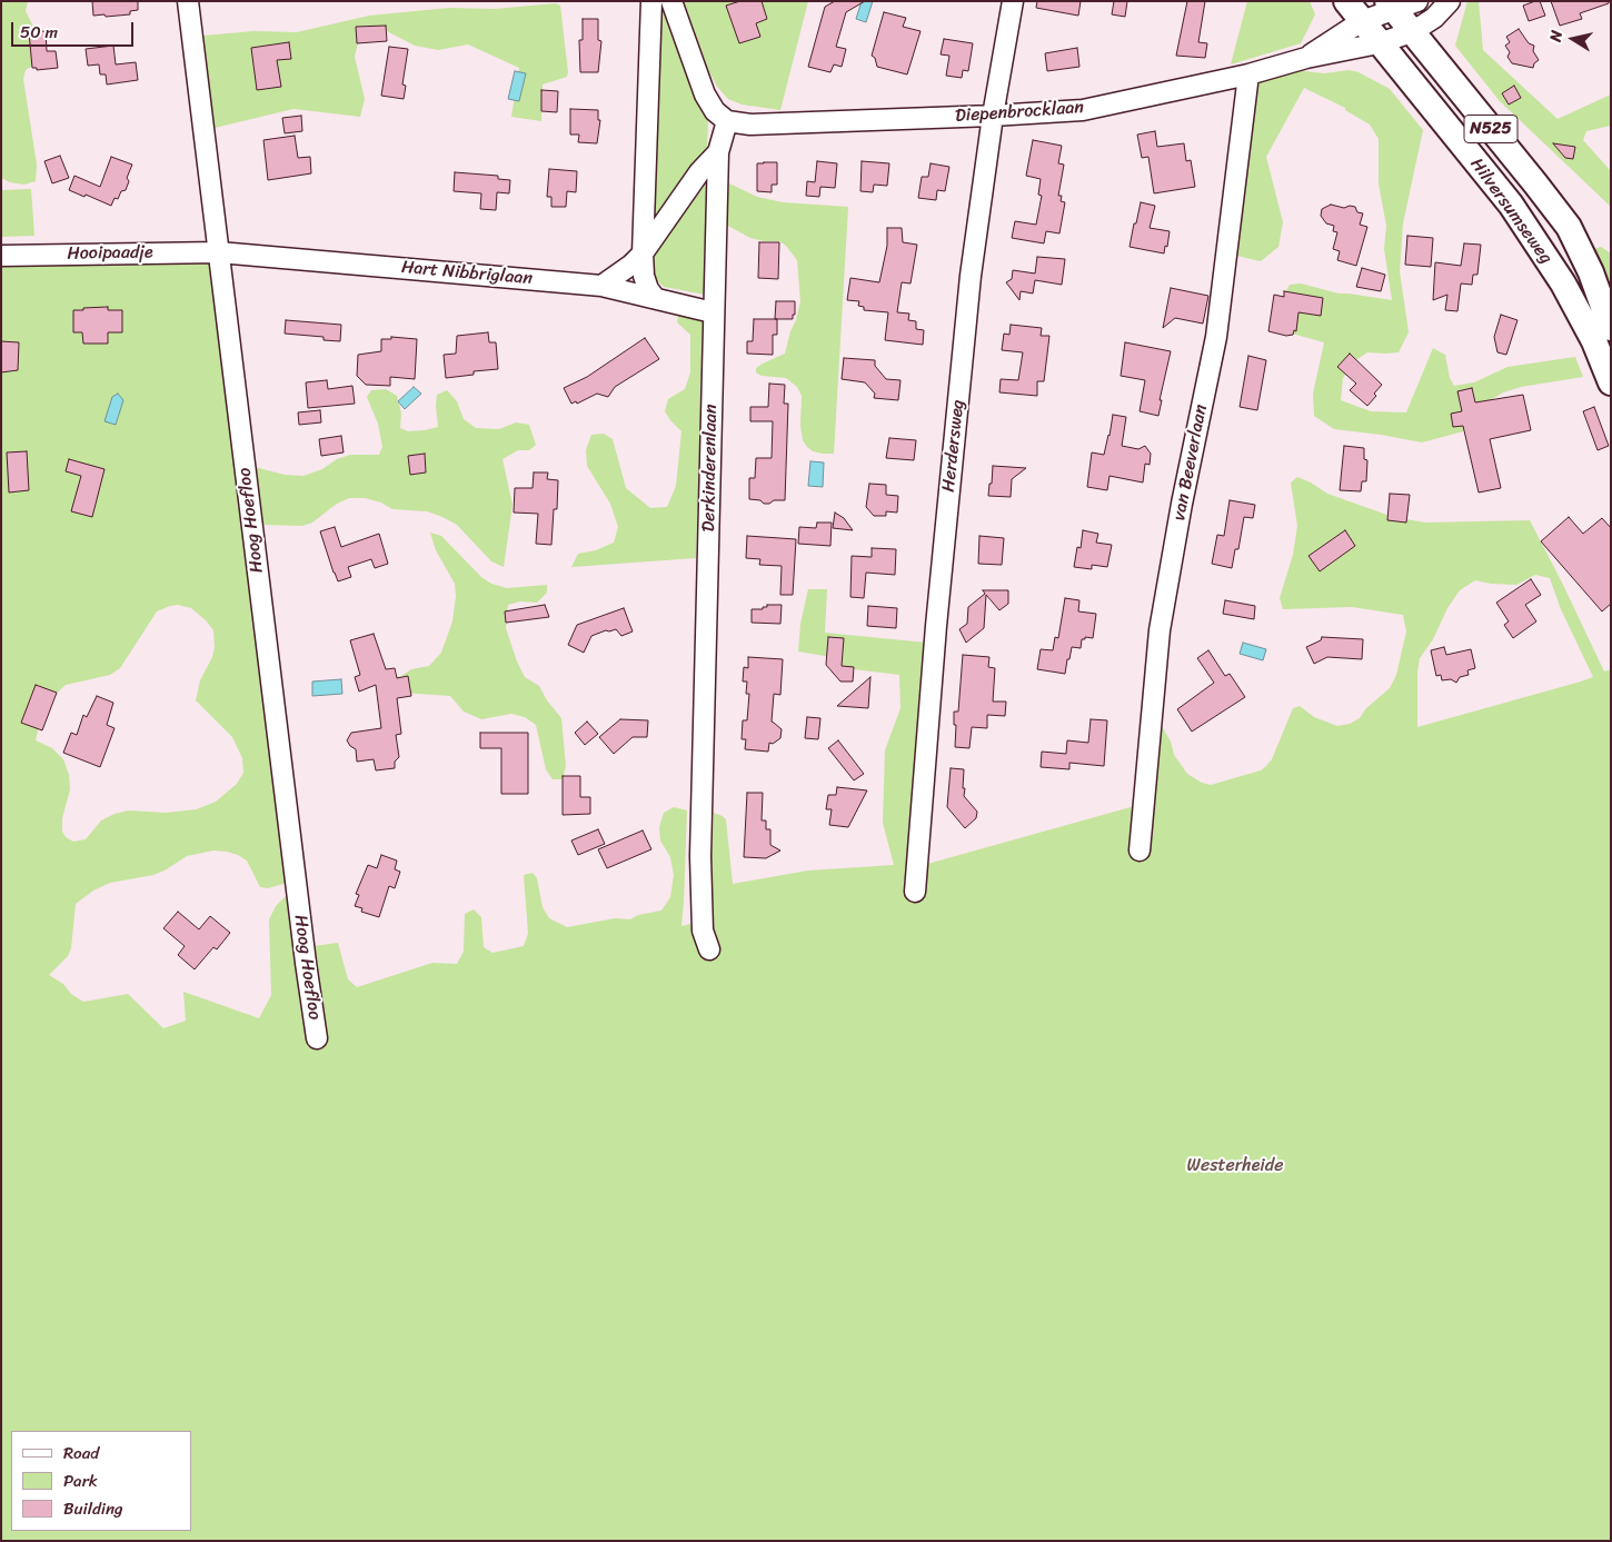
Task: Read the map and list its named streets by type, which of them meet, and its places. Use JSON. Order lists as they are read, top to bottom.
{
  "streets": {
    "main road": ["N525", "Hilversumseweg"],
    "street": [
      "Diepenbrocklaan",
      "Hooipaadje",
      "Hart Nibbriglaan",
      "Herdersweg",
      "van Beeverlaan",
      "Derkinderenlaan",
      "Hoog Hoefloo"
    ]
  },
  "crossings": [
    ["Diepenbrocklaan", "Hilversumseweg"],
    ["Diepenbrocklaan", "Herdersweg"],
    ["Diepenbrocklaan", "van Beeverlaan"],
    ["Diepenbrocklaan", "Derkinderenlaan"],
    ["Hooipaadje", "Hart Nibbriglaan"],
    ["Hooipaadje", "Hoog Hoefloo"],
    ["Hart Nibbriglaan", "Derkinderenlaan"],
    ["Hart Nibbriglaan", "Hoog Hoefloo"]
  ],
  "parks": ["Westerheide"],
  "legend": ["Road", "Park", "Building"],
  "scale_bar": "50 m",
  "north": "left"
}
